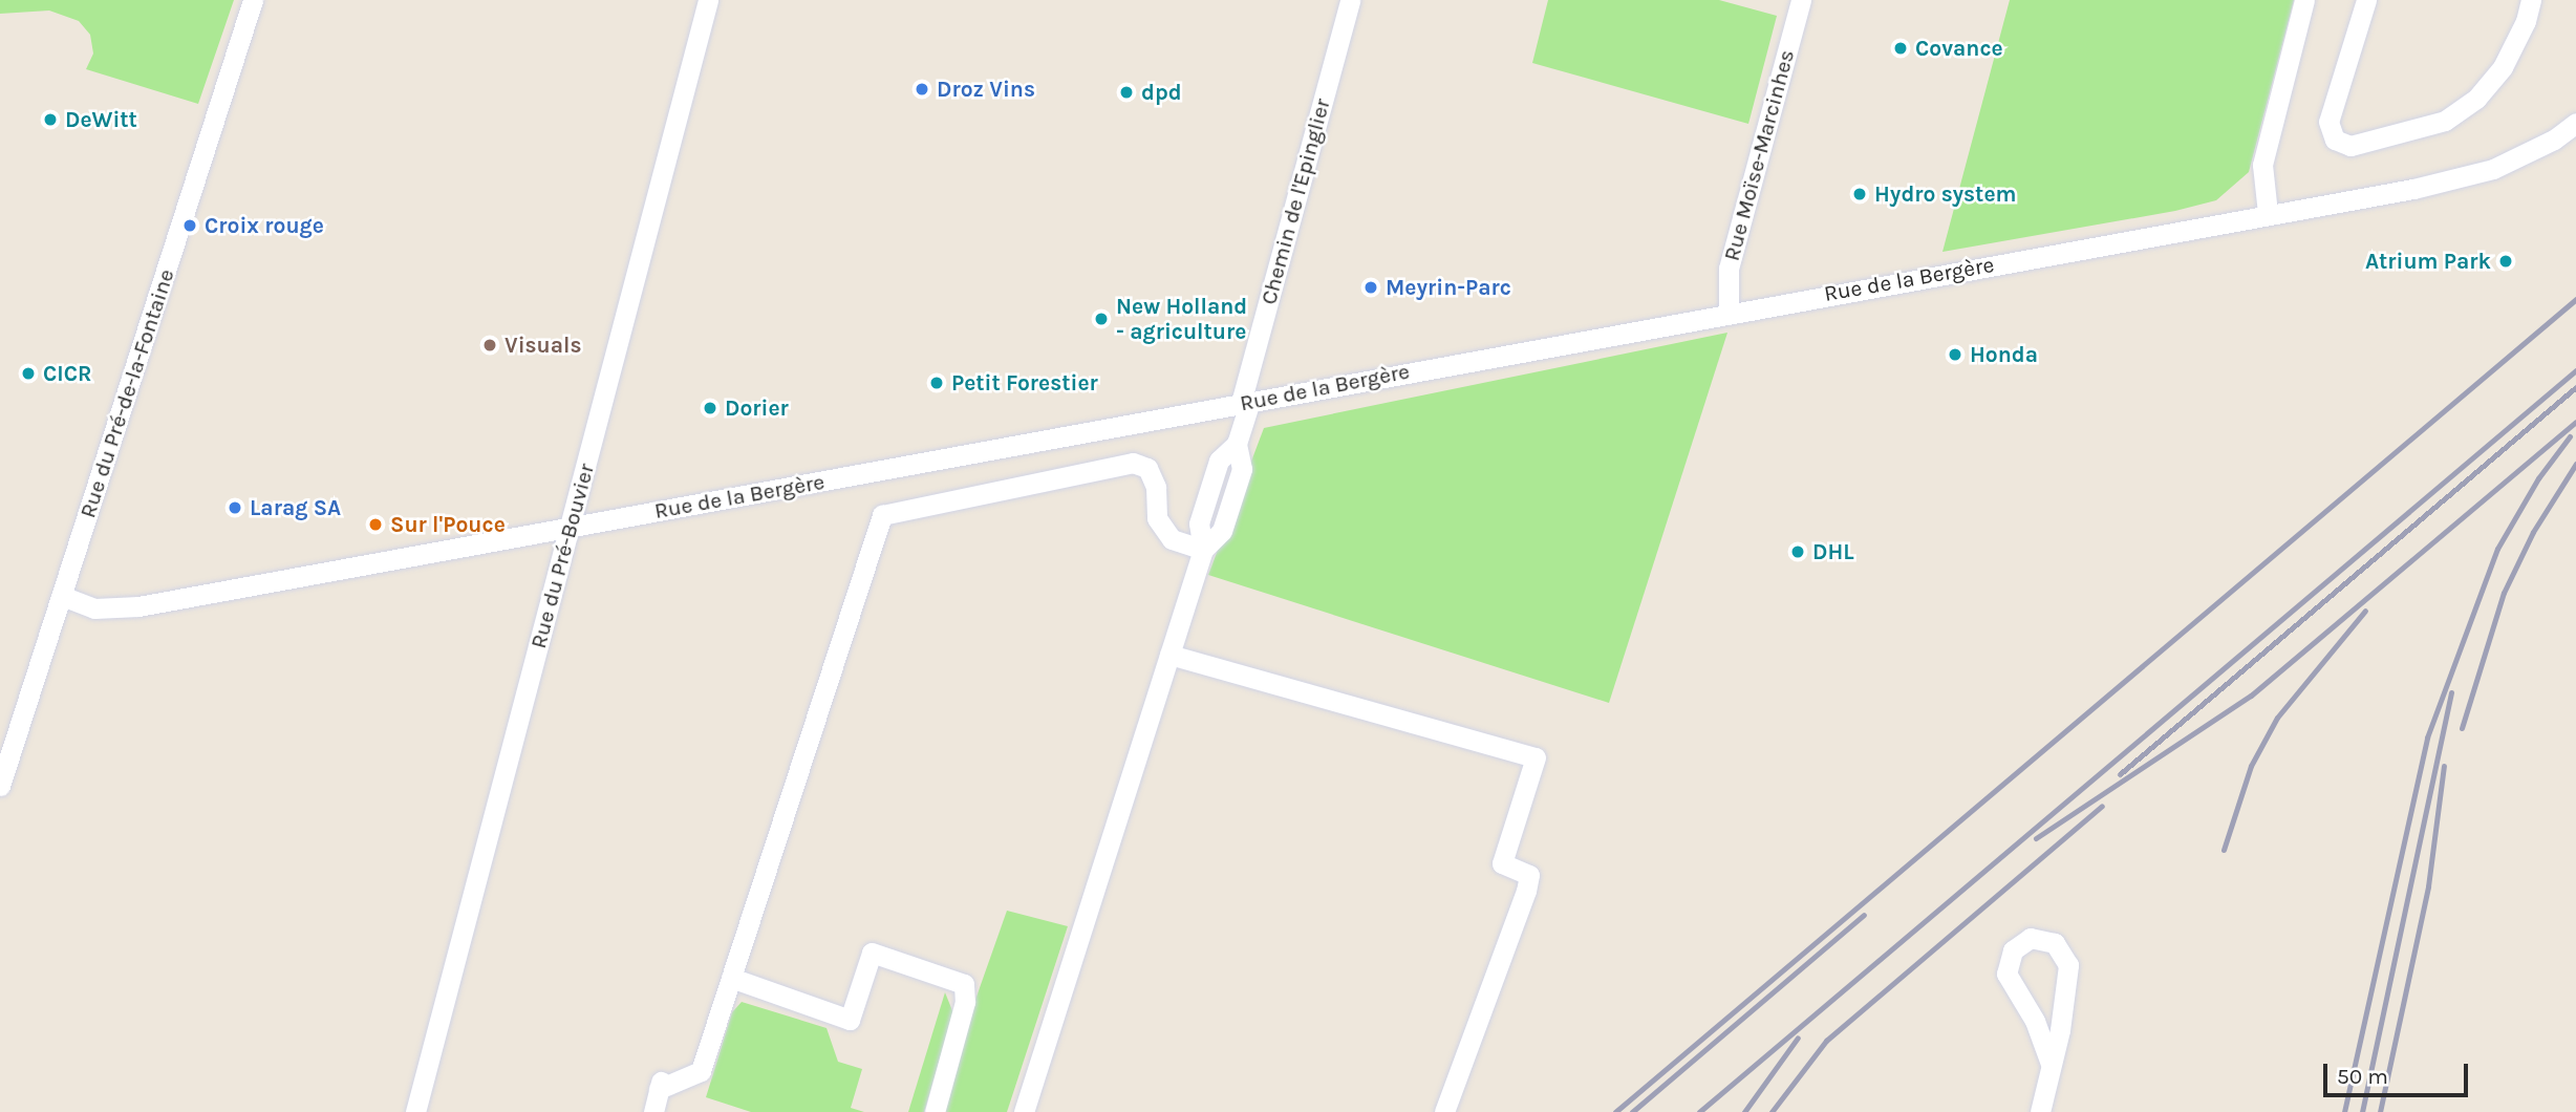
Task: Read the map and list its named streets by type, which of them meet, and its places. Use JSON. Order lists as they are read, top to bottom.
{
  "streets": {
    "street": [
      "Rue Moïse-Marcinhes",
      "Chemin de l'Epinglier",
      "Rue de la Bergère",
      "Rue du Pré-de-la-Fontaine",
      "Rue du Pré-Bouvier"
    ]
  },
  "crossings": [
    ["Rue Moïse-Marcinhes", "Rue de la Bergère"],
    ["Chemin de l'Epinglier", "Rue de la Bergère"],
    ["Rue de la Bergère", "Rue du Pré-de-la-Fontaine"],
    ["Rue de la Bergère", "Rue du Pré-Bouvier"]
  ],
  "places": [
    "Covance",
    "Droz Vins",
    "dpd",
    "DeWitt",
    "Hydro system",
    "Croix rouge",
    "Atrium Park",
    "Meyrin-Parc",
    "New Holland - agriculture",
    "Visuals",
    "Honda",
    "CICR",
    "Petit Forestier",
    "Dorier",
    "Larag SA",
    "Sur l'Pouce",
    "DHL"
  ],
  "scale_bar": "50 m"
}
